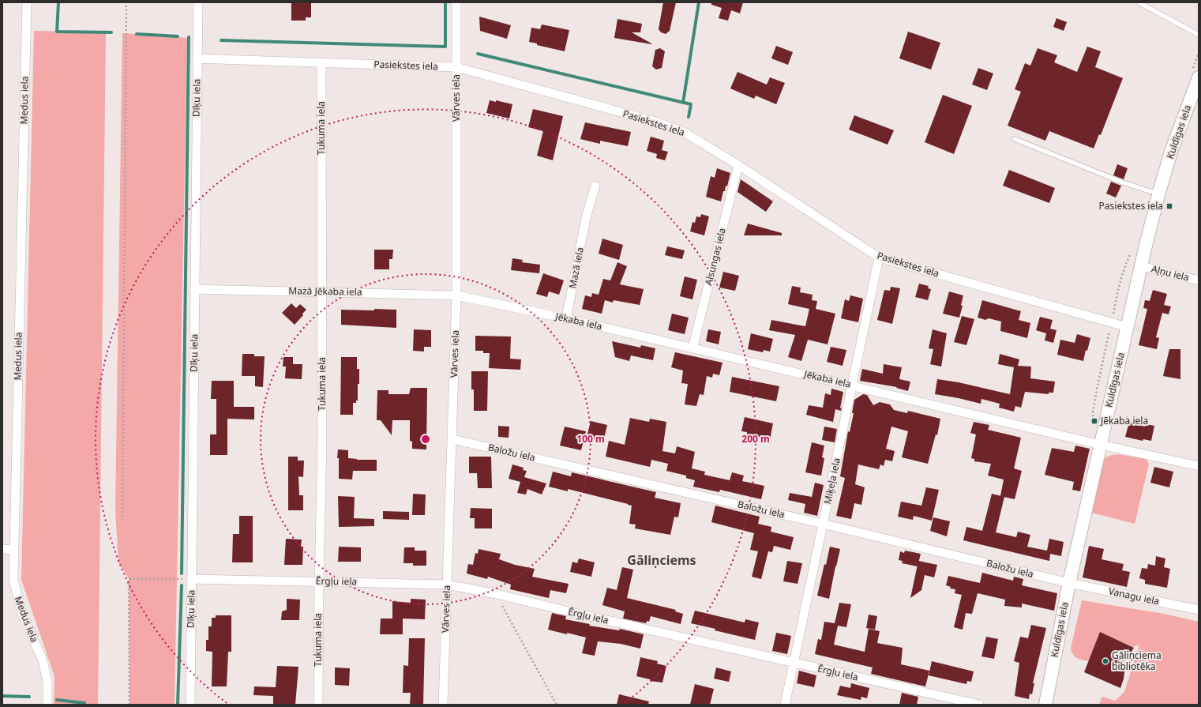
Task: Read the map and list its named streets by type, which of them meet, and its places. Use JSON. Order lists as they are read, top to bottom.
{
  "streets": {
    "street": [
      "Pasiekstes iela",
      "Dīķu iela",
      "Vārves iela",
      "Medus iela",
      "Tukuma iela",
      "Kuldīgas iela",
      "Alsungas iela",
      "Mazā iela",
      "Aļņu iela",
      "Mazā Jēkaba iela",
      "Jēkaba iela",
      "Baložu iela",
      "Miķeļa iela",
      "Ērgļu iela",
      "Vanagu iela"
    ]
  },
  "crossings": [
    ["Pasiekstes iela", "Dīķu iela"],
    ["Pasiekstes iela", "Vārves iela"],
    ["Pasiekstes iela", "Tukuma iela"],
    ["Pasiekstes iela", "Kuldīgas iela"],
    ["Pasiekstes iela", "Alsungas iela"],
    ["Pasiekstes iela", "Miķeļa iela"],
    ["Dīķu iela", "Mazā Jēkaba iela"],
    ["Dīķu iela", "Ērgļu iela"],
    ["Vārves iela", "Mazā Jēkaba iela"],
    ["Vārves iela", "Jēkaba iela"],
    ["Vārves iela", "Baložu iela"],
    ["Vārves iela", "Ērgļu iela"],
    ["Tukuma iela", "Mazā Jēkaba iela"],
    ["Tukuma iela", "Ērgļu iela"],
    ["Kuldīgas iela", "Aļņu iela"],
    ["Kuldīgas iela", "Jēkaba iela"],
    ["Kuldīgas iela", "Baložu iela"],
    ["Kuldīgas iela", "Vanagu iela"],
    ["Alsungas iela", "Jēkaba iela"],
    ["Mazā iela", "Jēkaba iela"],
    ["Mazā Jēkaba iela", "Jēkaba iela"],
    ["Jēkaba iela", "Miķeļa iela"],
    ["Baložu iela", "Miķeļa iela"],
    ["Baložu iela", "Vanagu iela"],
    ["Miķeļa iela", "Ērgļu iela"]
  ],
  "districts": ["Gāliņciems"],
  "places": {
    "transit": ["Pasiekstes iela", "Jēkaba iela"],
    "other": ["Gāliņciema bibliotēka"]
  },
  "rings": ["100 m", "200 m"]
}
